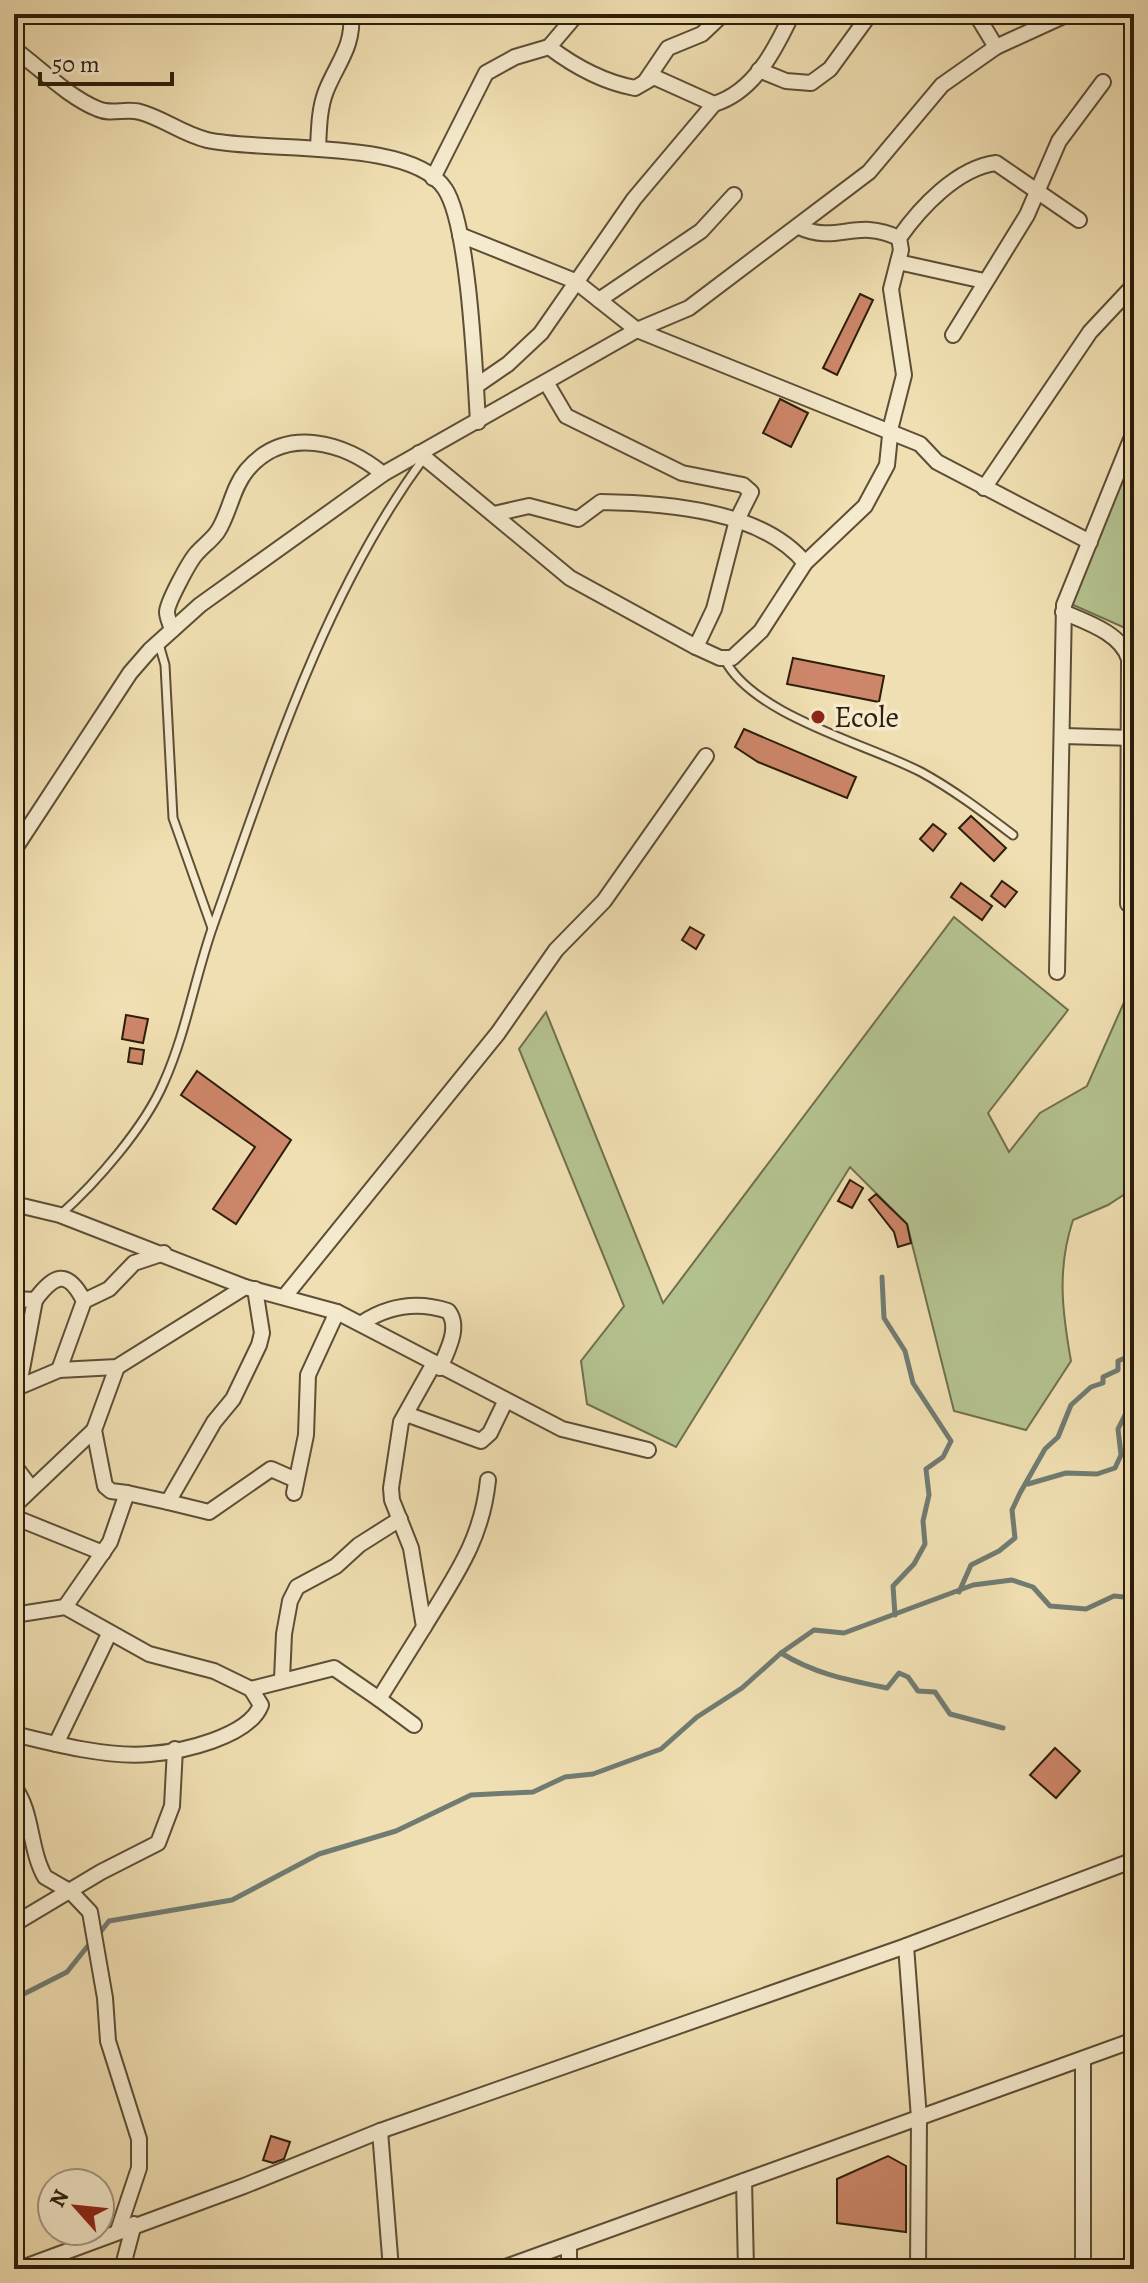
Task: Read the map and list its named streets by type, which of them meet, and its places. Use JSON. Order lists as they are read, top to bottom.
{
  "places": ["Ecole"],
  "scale_bar": "50 m",
  "north": "top left"
}
